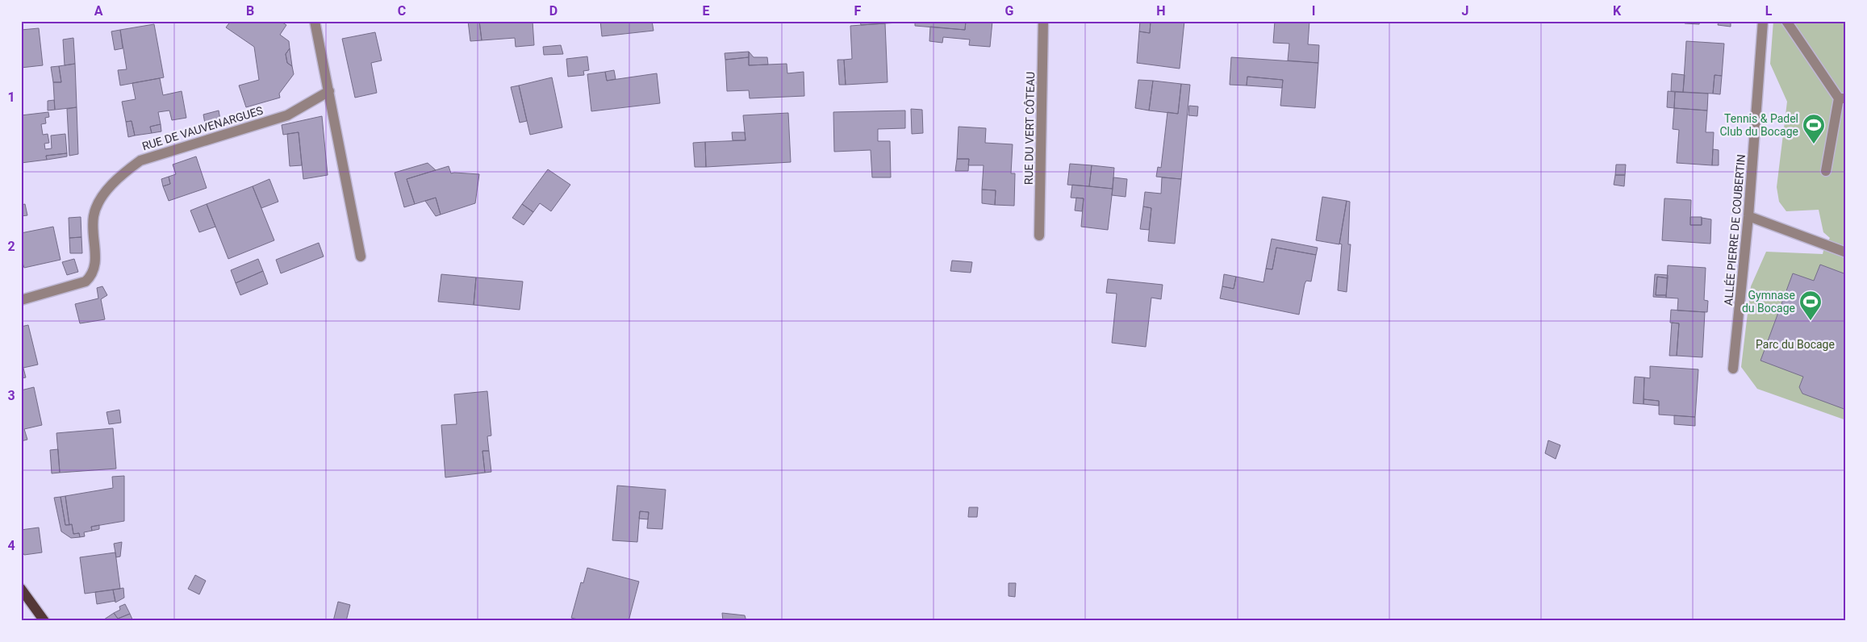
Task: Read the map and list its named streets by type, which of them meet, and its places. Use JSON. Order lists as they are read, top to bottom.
{
  "streets": {
    "street": ["RUE DE VAUVENARGUES", "RUE DU VERT CÔTEAU", "ALLÉE PIERRE DE COUBERTIN"]
  },
  "parks": ["Parc du Bocage"],
  "places": {
    "sports": ["Tennis & Padel Club du Bocage", "Gymnase du Bocage"]
  },
  "grid": {
    "columns": [
      "A",
      "B",
      "C",
      "D",
      "E",
      "F",
      "G",
      "H",
      "I",
      "J",
      "K",
      "L"
    ],
    "rows": [
      "1",
      "2",
      "3",
      "4"
    ]
  }
}
